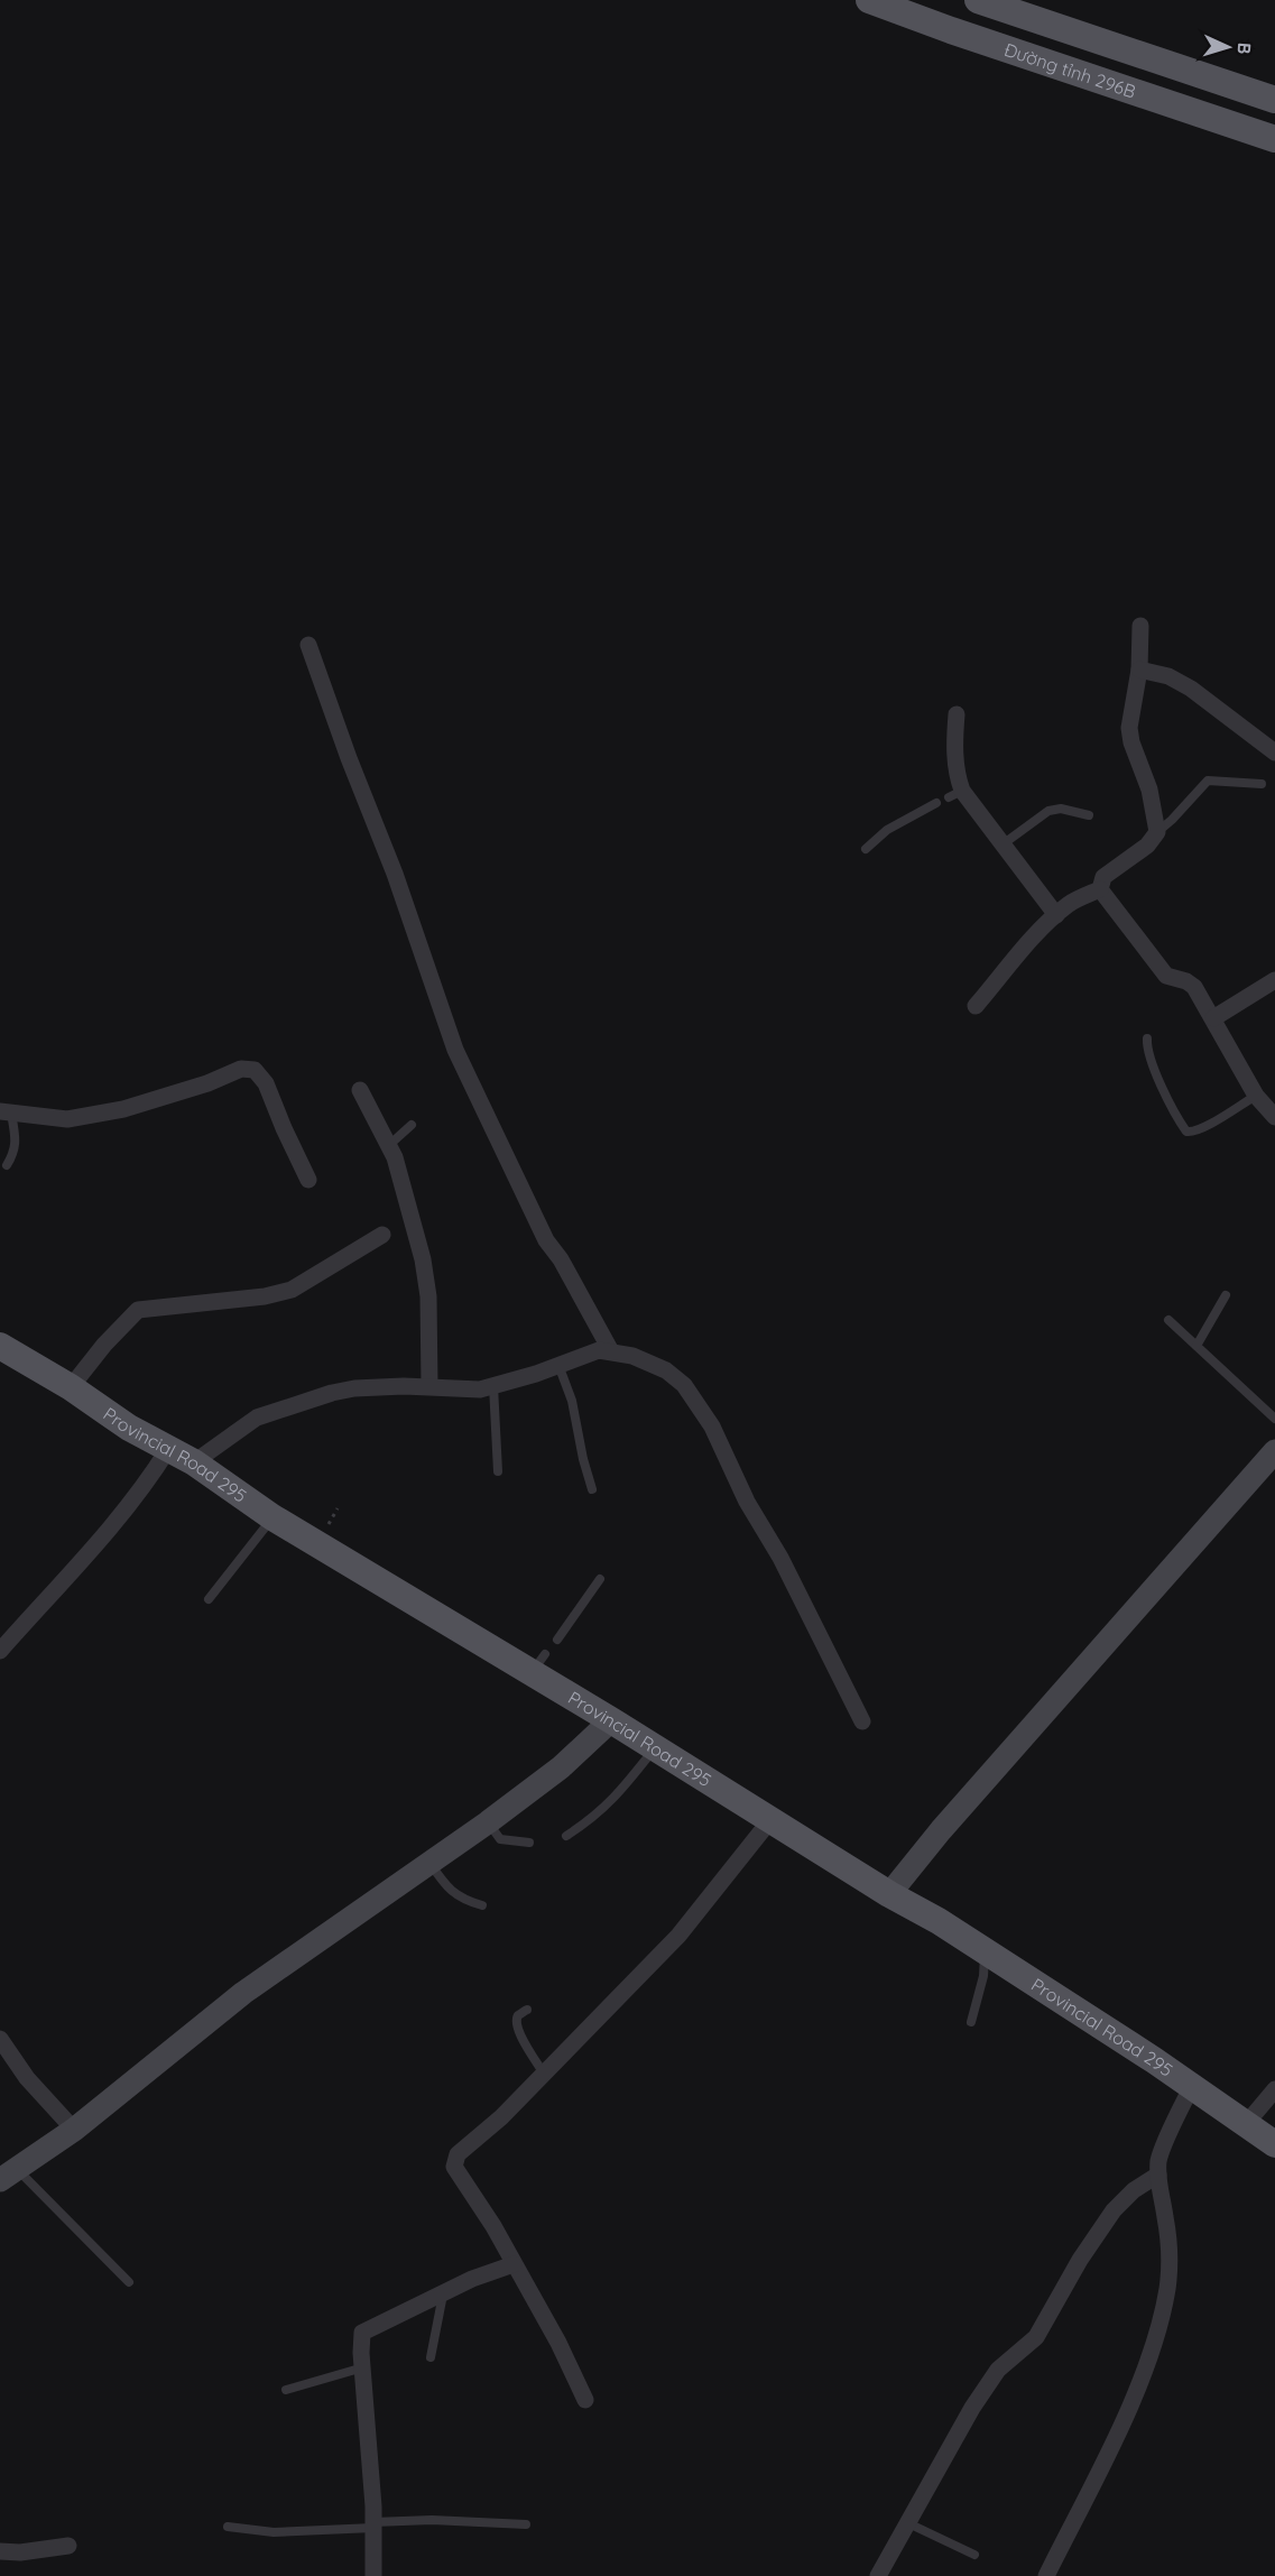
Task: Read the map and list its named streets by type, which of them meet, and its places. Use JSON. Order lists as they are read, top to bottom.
{
  "streets": {
    "main road": ["Đường tỉnh 296B", "Provincial Road 295"]
  },
  "north": "right"
}
